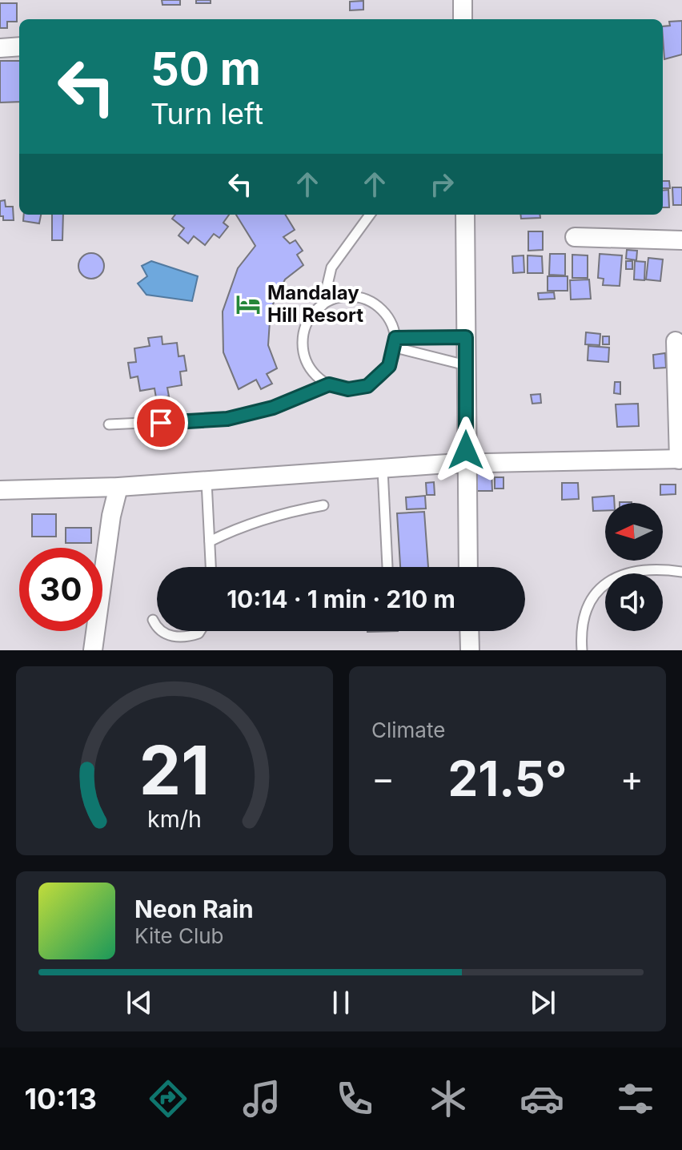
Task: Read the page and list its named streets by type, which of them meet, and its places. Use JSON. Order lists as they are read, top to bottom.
{
  "places": {
    "hotel": ["Mandalay Hill Resort"]
  },
  "north": "left",
  "page": {
    "turn": ["50 m", "Turn left"],
    "limit": "30",
    "trip": "10:14 · 1 min · 210 m",
    "tile": "Climate",
    "heat": ["−", "21.5°", "+"],
    "song": ["Neon Rain", "Kite Club"],
    "tabs": "10:13",
    "gauge": ["21", "km/h"]
  }
}
